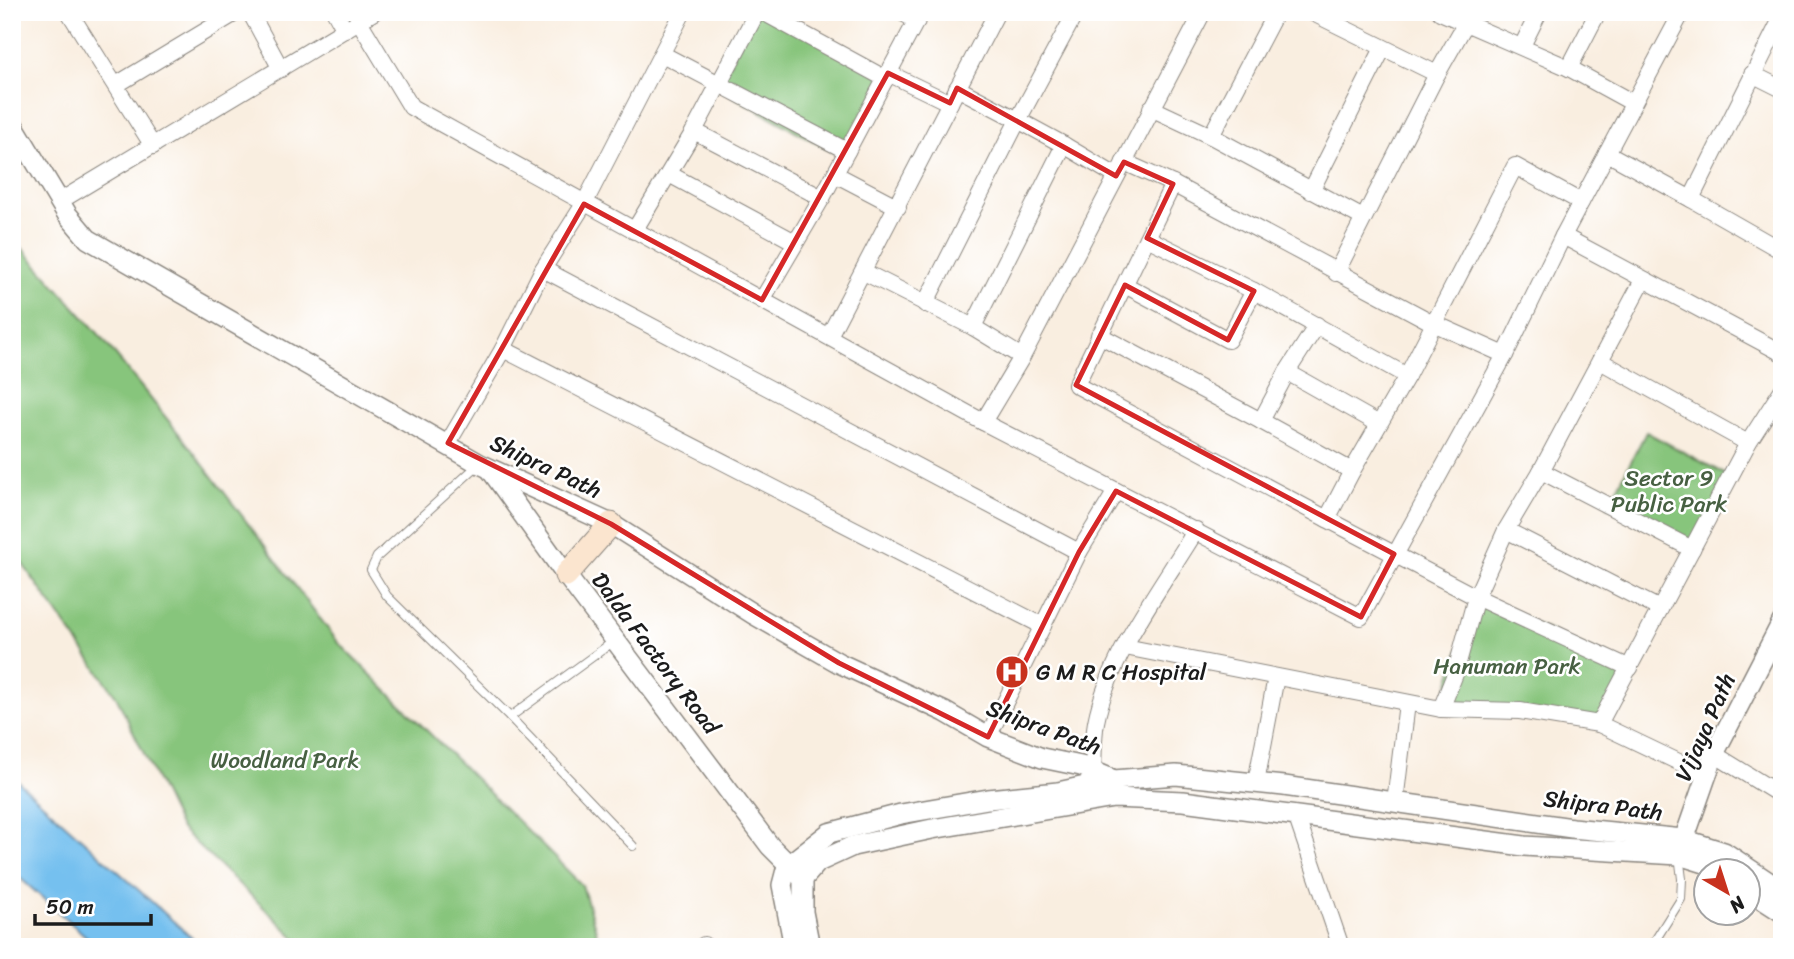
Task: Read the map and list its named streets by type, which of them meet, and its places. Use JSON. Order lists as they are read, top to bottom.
{
  "streets": {
    "street": ["Shipra Path", "Dalda Factory Road", "Vijaya Path"]
  },
  "crossings": [
    ["Shipra Path", "Dalda Factory Road"],
    ["Shipra Path", "Vijaya Path"]
  ],
  "parks": ["Sector 9 Public Park", "Hanuman Park", "Woodland Park"],
  "places": {
    "hospital": ["G M R C Hospital"]
  },
  "scale_bar": "50 m",
  "north": "bottom right"
}
